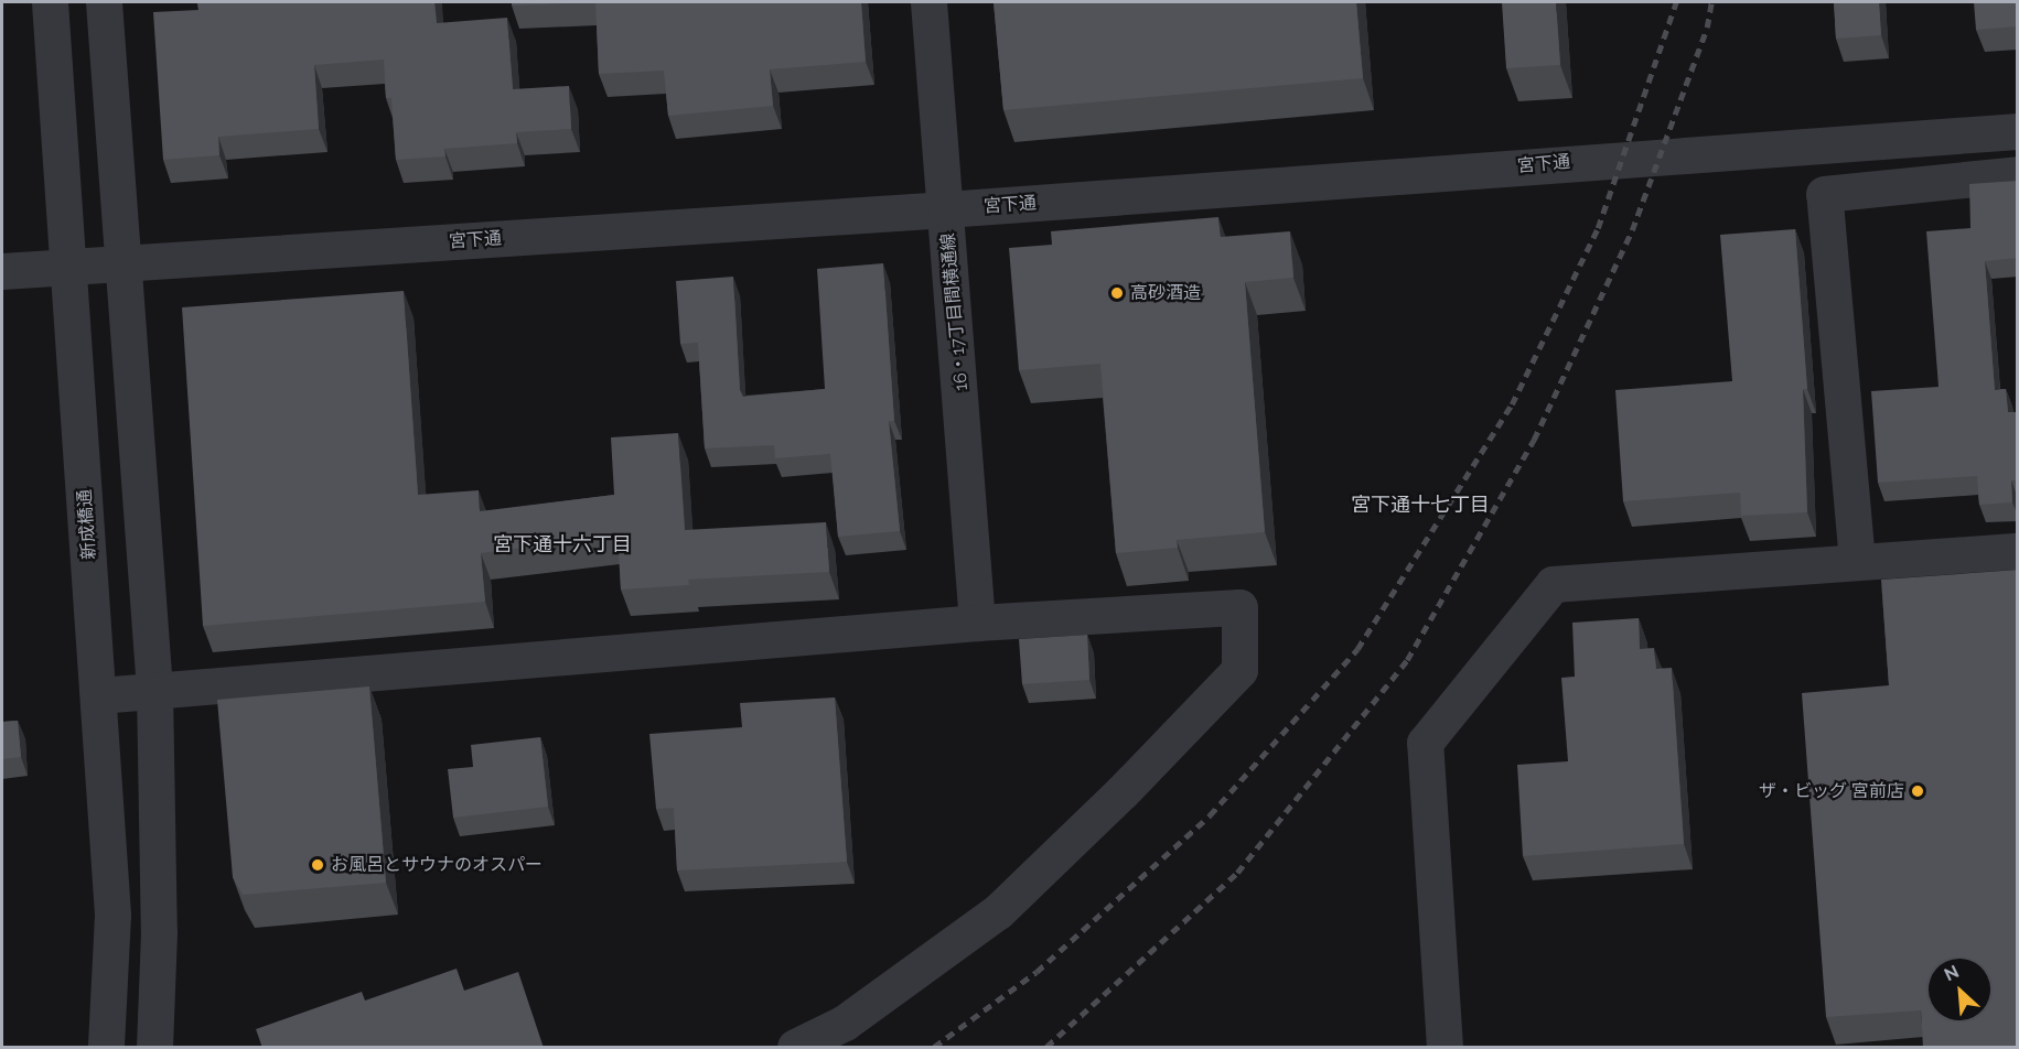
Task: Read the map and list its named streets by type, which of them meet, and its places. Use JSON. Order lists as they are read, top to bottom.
{
  "streets": {
    "street": ["宮下通", "16・17丁目間横通線", "新成橋通"]
  },
  "crossings": [
    ["宮下通", "16・17丁目間横通線"],
    ["宮下通", "新成橋通"]
  ],
  "districts": ["宮下通十七丁目", "宮下通十六丁目"],
  "places": ["高砂酒造", "ザ・ビッグ 宮前店", "お風呂とサウナのオスパー"],
  "north": "top left"
}
